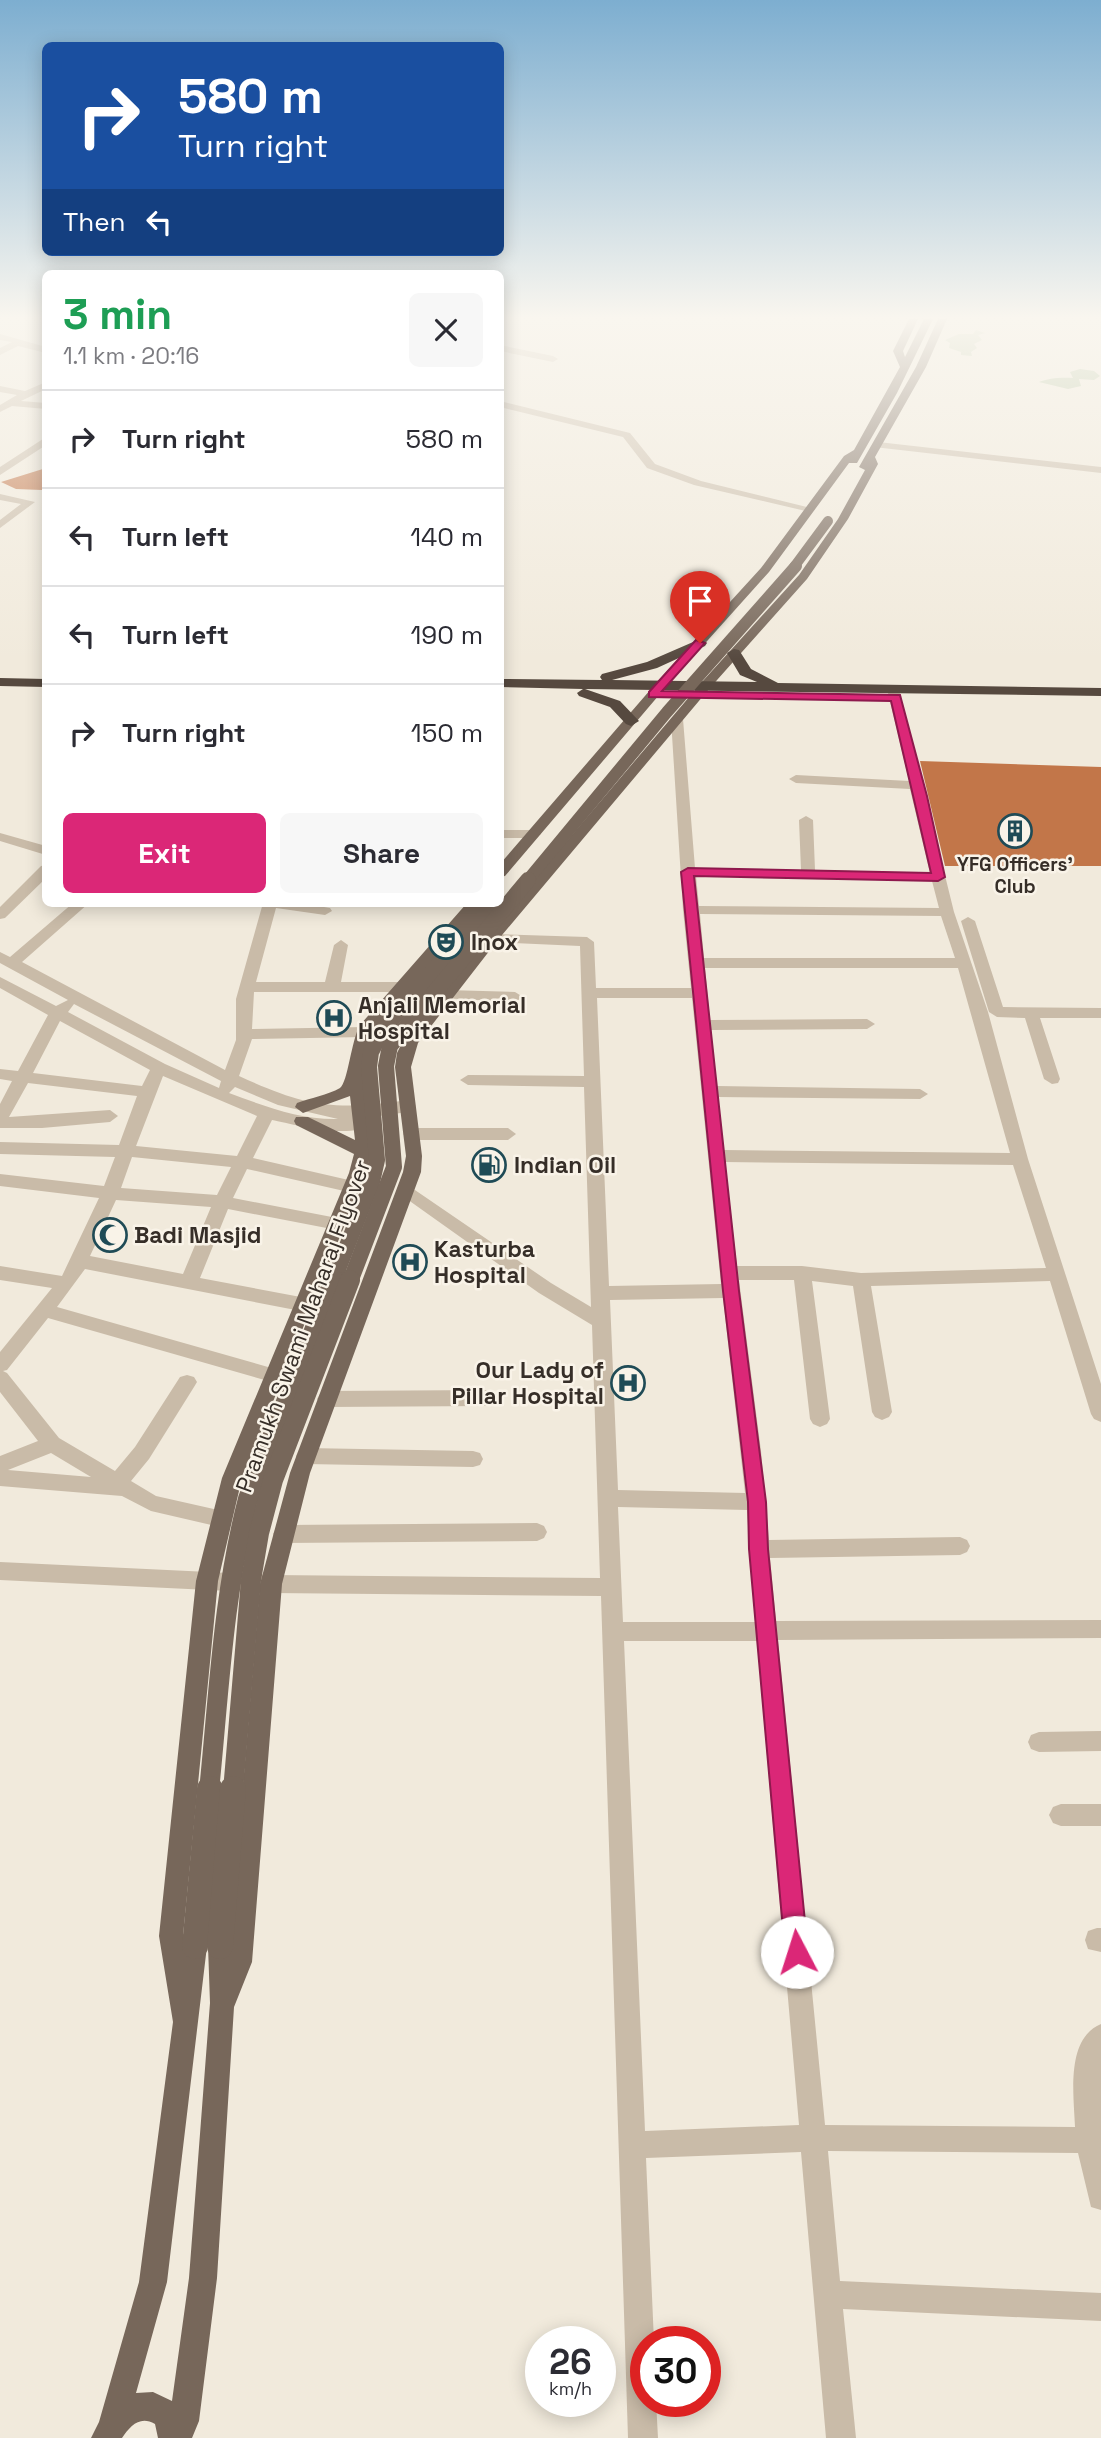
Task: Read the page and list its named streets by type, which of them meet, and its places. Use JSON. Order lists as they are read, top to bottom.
{
  "streets": {
    "main road": ["Pramukh Swami Maharaj Flyover"]
  },
  "places": {
    "building": ["YFG Officers' Club"],
    "theatre": ["Inox"],
    "hospital": ["Anjali Memorial Hospital", "Kasturba Hospital", "Our Lady of Pillar Hospital"],
    "fuel station": ["Indian Oil"],
    "mosque": ["Badi Masjid"]
  },
  "page": {
    "turn": ["580 m", "Turn right"],
    "then": "Then",
    "heading": ["3 min", "1.1 km · 20:16"],
    "list": [
      {
        "name": "Turn right",
        "value": "580 m"
      },
      {
        "name": "Turn left",
        "value": "140 m"
      },
      {
        "name": "Turn left",
        "value": "190 m"
      },
      {
        "name": "Turn right",
        "value": "150 m"
      }
    ],
    "buttons": ["Exit", "Share"],
    "speed": "26 km/h",
    "limit": "30"
  }
}
